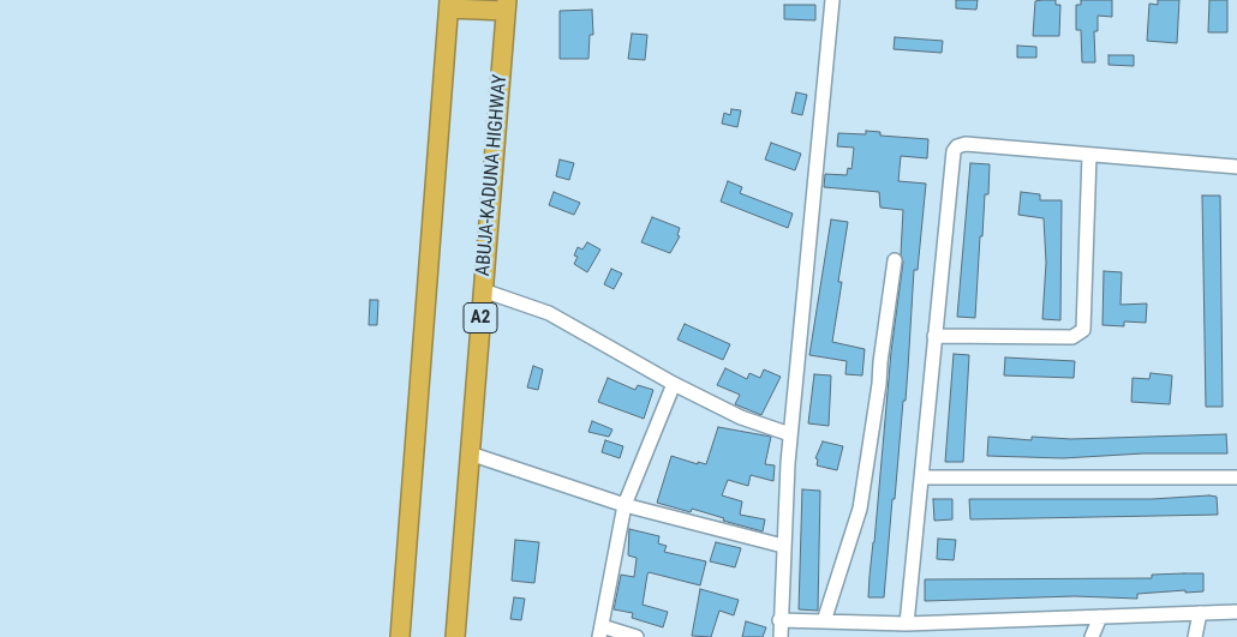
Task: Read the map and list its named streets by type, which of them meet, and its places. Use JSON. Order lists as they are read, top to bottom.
{
  "streets": {
    "highway": ["ABUJA-KADUNA HIGHWAY", "A2"]
  }
}
